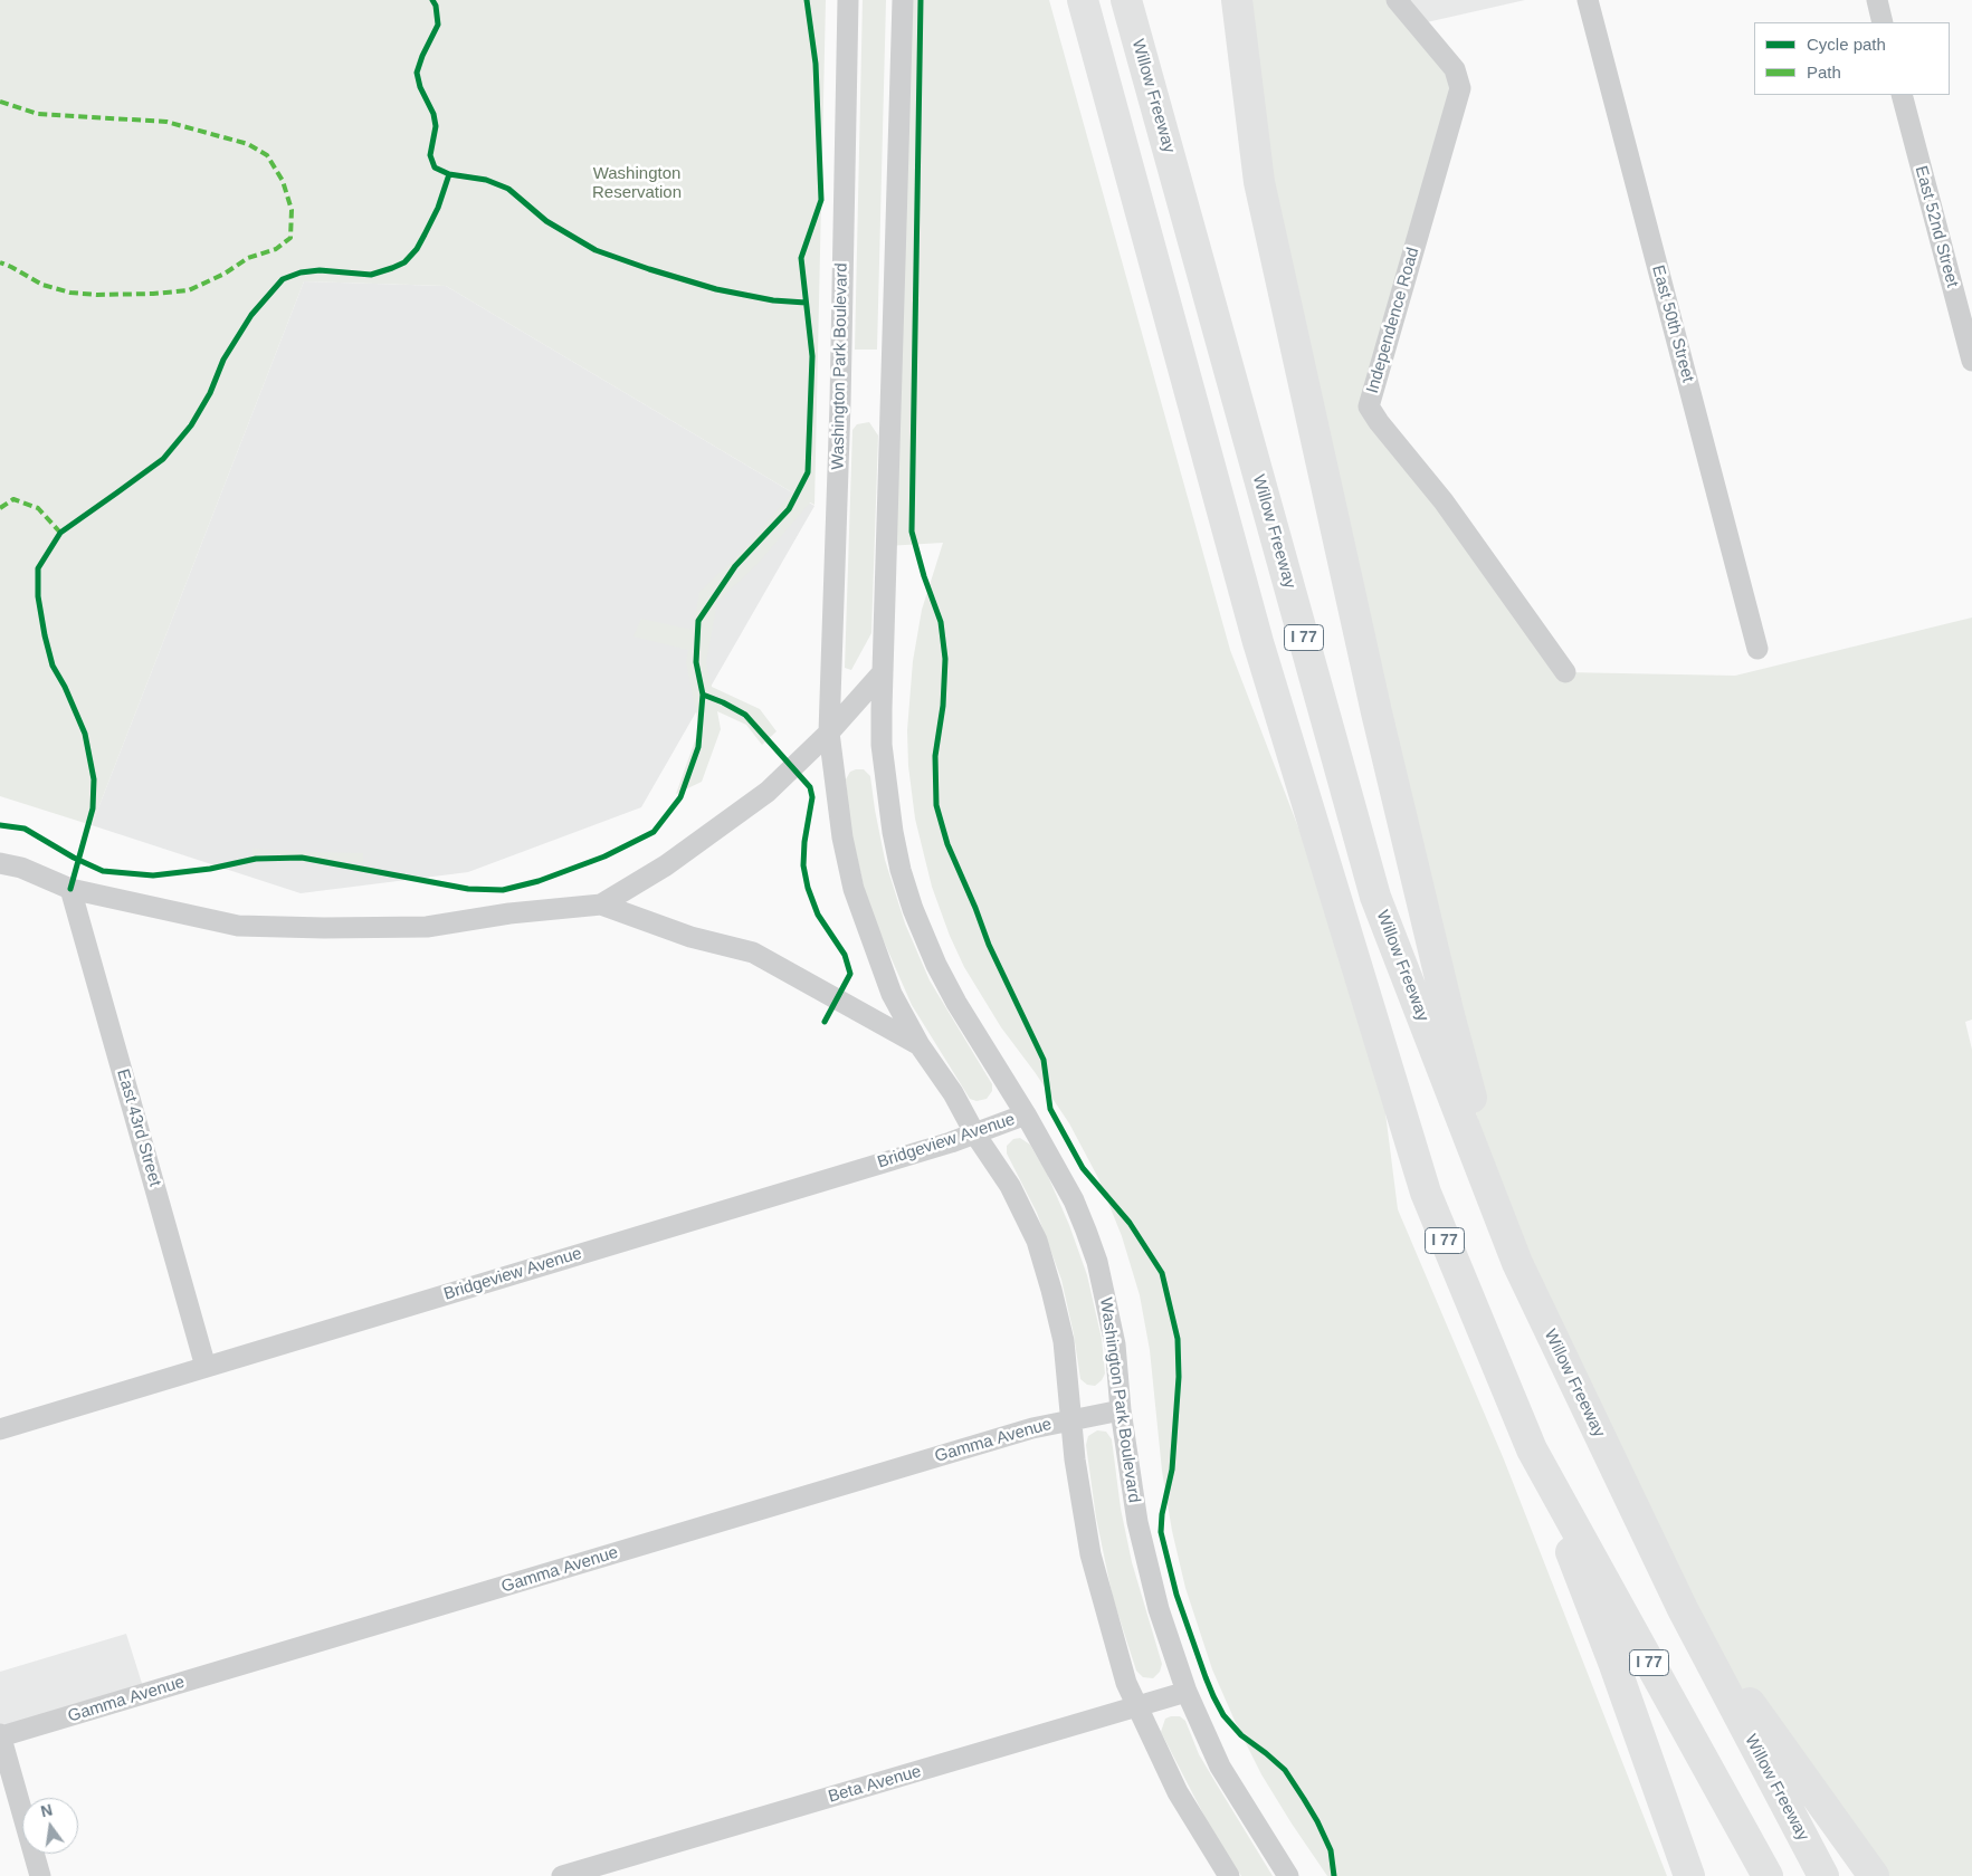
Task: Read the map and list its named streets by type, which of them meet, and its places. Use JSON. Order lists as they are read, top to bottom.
{
  "streets": {
    "highway": ["Willow Freeway", "I 77"],
    "street": [
      "East 52nd Street",
      "Independence Road",
      "East 50th Street",
      "Washington Park Boulevard",
      "East 43rd Street",
      "Bridgeview Avenue",
      "Gamma Avenue",
      "Beta Avenue"
    ]
  },
  "crossings": [
    ["Washington Park Boulevard", "East 43rd Street"],
    ["Washington Park Boulevard", "Bridgeview Avenue"],
    ["Washington Park Boulevard", "Gamma Avenue"],
    ["Washington Park Boulevard", "Beta Avenue"],
    ["East 43rd Street", "Bridgeview Avenue"]
  ],
  "parks": ["Washington Reservation"],
  "legend": ["Cycle path", "Path"],
  "north": "top"
}
